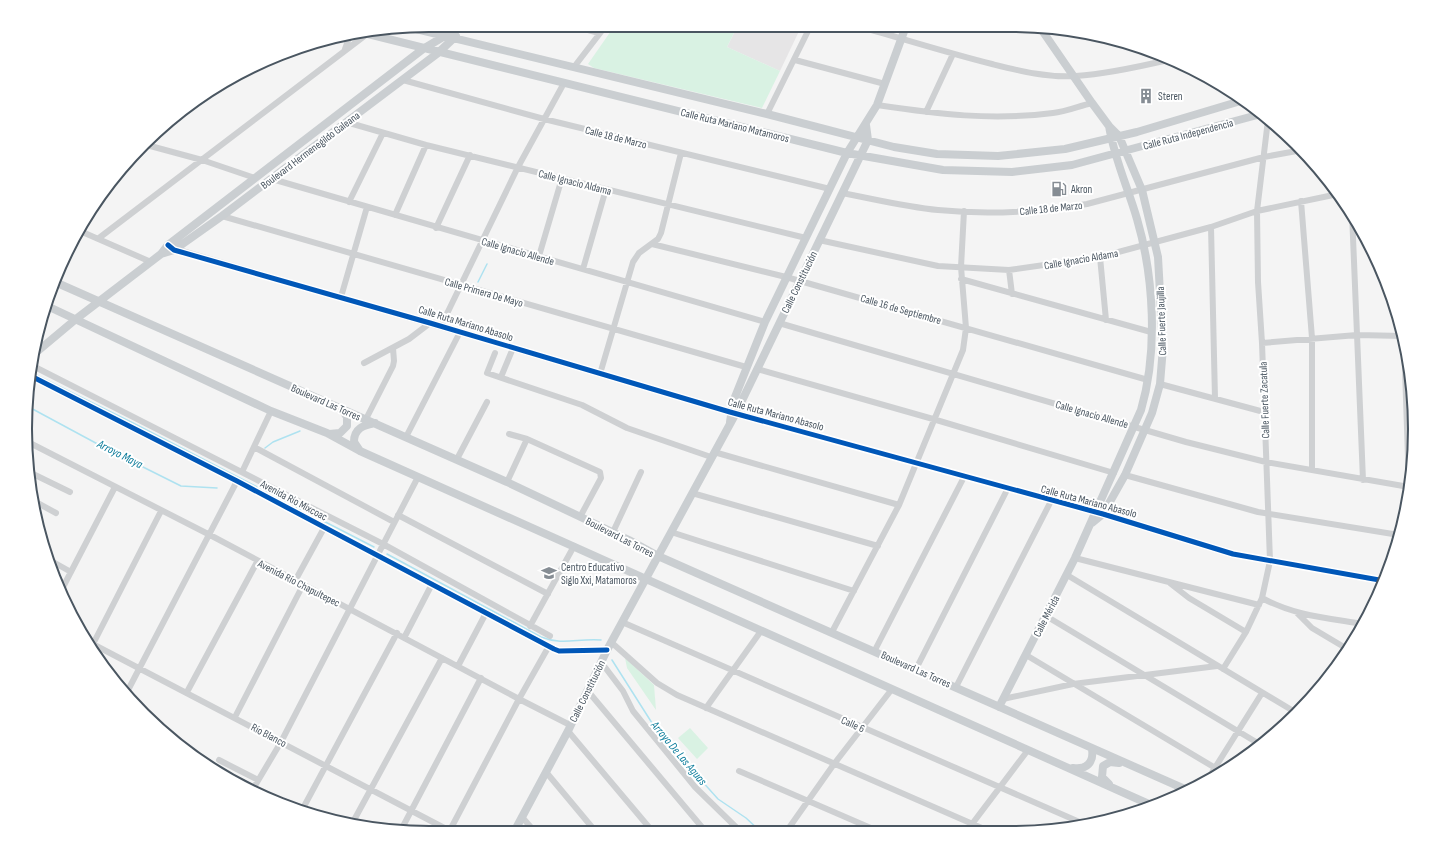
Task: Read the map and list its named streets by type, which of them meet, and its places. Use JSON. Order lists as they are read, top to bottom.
{
  "streets": {
    "main road": [
      "Calle Ruta Mariano Matamoros",
      "Calle Ruta Independencia",
      "Boulevard Hermenegildo Galeana",
      "Calle Constitución",
      "Calle Fuerte Jaujilla",
      "Boulevard Las Torres",
      "Calle Mérida"
    ],
    "street": [
      "Calle 18 de Marzo",
      "Calle Ignacio Aldama",
      "Calle Ignacio Allende",
      "Calle Primera De Mayo",
      "Calle 16 de Septiembre",
      "Calle Ruta Mariano Abasolo",
      "Calle Fuerte Zacatula",
      "Avenida Río Mixcoac",
      "Avenida Río Chapultepec",
      "Calle 6",
      "Río Blanco"
    ]
  },
  "crossings": [
    ["Calle Ruta Mariano Matamoros", "Calle Ruta Independencia"],
    ["Calle Ruta Mariano Matamoros", "Boulevard Hermenegildo Galeana"],
    ["Calle Ruta Mariano Matamoros", "Calle Constitución"],
    ["Calle Ruta Mariano Matamoros", "Calle Fuerte Jaujilla"],
    ["Calle Ruta Independencia", "Calle Fuerte Jaujilla"],
    ["Calle 18 de Marzo", "Boulevard Hermenegildo Galeana"],
    ["Calle 18 de Marzo", "Calle Constitución"],
    ["Calle 18 de Marzo", "Calle Fuerte Jaujilla"],
    ["Calle 18 de Marzo", "Calle Fuerte Zacatula"],
    ["Boulevard Hermenegildo Galeana", "Calle Ignacio Aldama"],
    ["Boulevard Hermenegildo Galeana", "Calle Ignacio Allende"],
    ["Boulevard Hermenegildo Galeana", "Calle Primera De Mayo"],
    ["Boulevard Hermenegildo Galeana", "Calle Ruta Mariano Abasolo"],
    ["Boulevard Hermenegildo Galeana", "Boulevard Las Torres"],
    ["Calle Ignacio Aldama", "Calle Constitución"],
    ["Calle Ignacio Aldama", "Calle Fuerte Jaujilla"],
    ["Calle Ignacio Aldama", "Calle Fuerte Zacatula"],
    ["Calle Ignacio Allende", "Calle Constitución"],
    ["Calle Ignacio Allende", "Calle Fuerte Jaujilla"],
    ["Calle Ignacio Allende", "Calle Fuerte Zacatula"],
    ["Calle Constitución", "Calle Primera De Mayo"],
    ["Calle Constitución", "Calle 16 de Septiembre"],
    ["Calle Constitución", "Calle Ruta Mariano Abasolo"],
    ["Calle Constitución", "Boulevard Las Torres"],
    ["Calle Constitución", "Avenida Río Mixcoac"],
    ["Calle Constitución", "Avenida Río Chapultepec"],
    ["Calle Constitución", "Calle 6"],
    ["Calle 16 de Septiembre", "Calle Fuerte Jaujilla"],
    ["Calle Fuerte Jaujilla", "Calle Ruta Mariano Abasolo"],
    ["Calle Fuerte Jaujilla", "Calle Mérida"],
    ["Calle Ruta Mariano Abasolo", "Calle Fuerte Zacatula"],
    ["Calle Ruta Mariano Abasolo", "Calle Mérida"],
    ["Boulevard Las Torres", "Calle Mérida"]
  ],
  "water": ["Arroyo Maya", "Arroyo De Las Aguas"],
  "places": {
    "building": ["Steren"],
    "fuel station": ["Akron"],
    "school or university": ["Centro Educativo Siglo Xxi, Matamoros"]
  }
}
